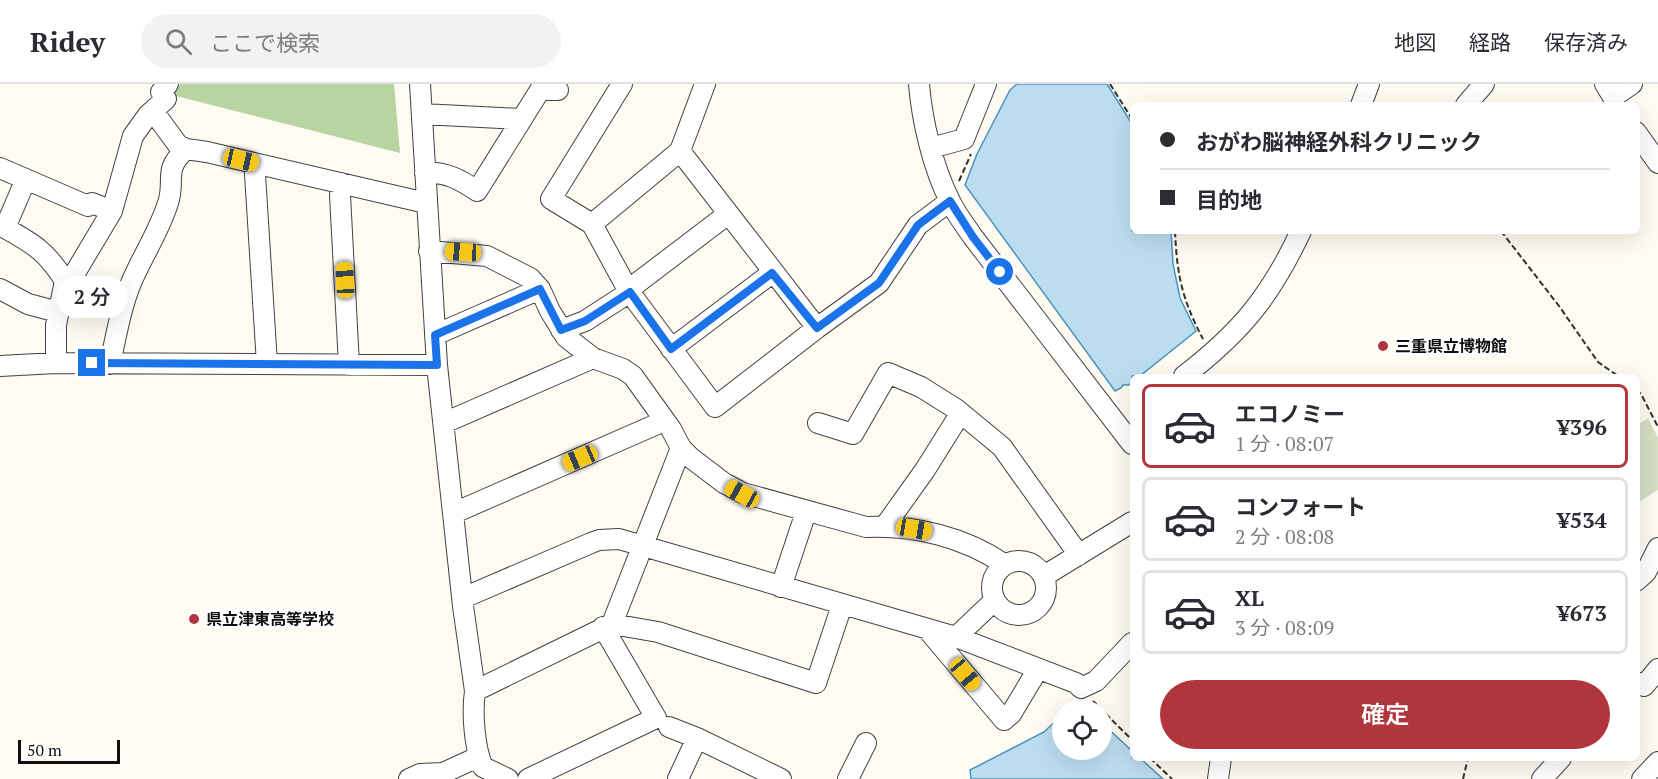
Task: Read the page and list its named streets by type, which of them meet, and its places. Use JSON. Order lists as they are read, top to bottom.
{
  "places": ["三重県立博物館", "県立津東高等学校"],
  "scale_bar": "50 m",
  "page": {
    "header": "Ridey",
    "search": "ここで検索",
    "nav": ["地図", "経路", "保存済み"],
    "banner": ["おがわ脳神経外科クリニック", "目的地"],
    "bubble": "2 分",
    "list": [
      {
        "name": "エコノミー",
        "note": "1 分 · 08:07",
        "value": "¥396"
      },
      {
        "name": "コンフォート",
        "note": "2 分 · 08:08",
        "value": "¥534"
      },
      {
        "name": "XL",
        "note": "3 分 · 08:09",
        "value": "¥673"
      }
    ],
    "buttons": "確定",
    "scale": "50 m"
  }
}
